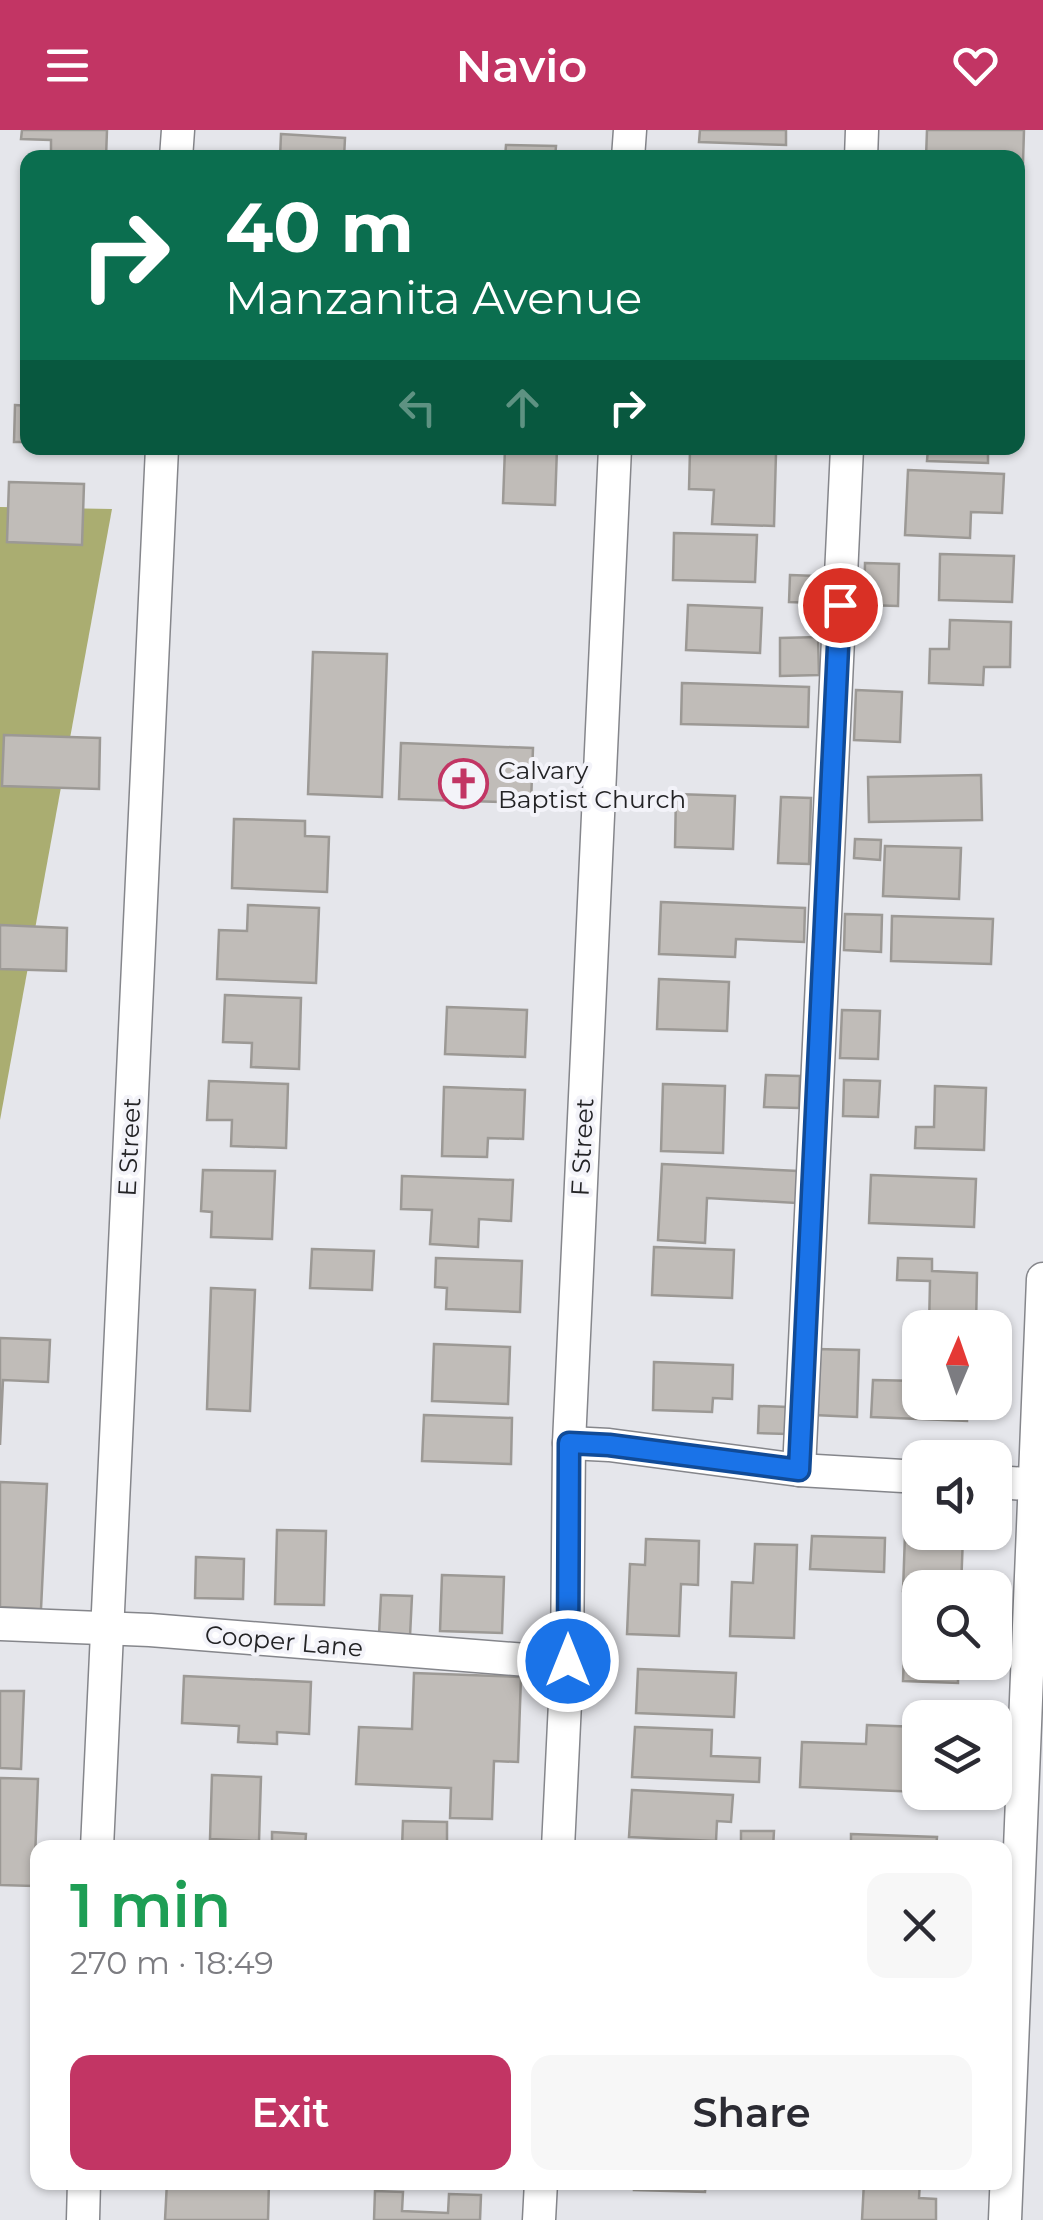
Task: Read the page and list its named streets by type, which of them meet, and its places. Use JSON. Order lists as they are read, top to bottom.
{
  "streets": {
    "street": ["E Street", "F Street", "Cooper Lane"]
  },
  "crossings": [
    ["E Street", "Cooper Lane"],
    ["F Street", "Cooper Lane"]
  ],
  "places": {
    "church": ["Calvary Baptist Church"]
  },
  "north": "top",
  "page": {
    "header": "Navio",
    "turn": ["40 m", "Manzanita Avenue"],
    "heading": ["1 min", "270 m · 18:49"],
    "buttons": ["Exit", "Share"]
  }
}
